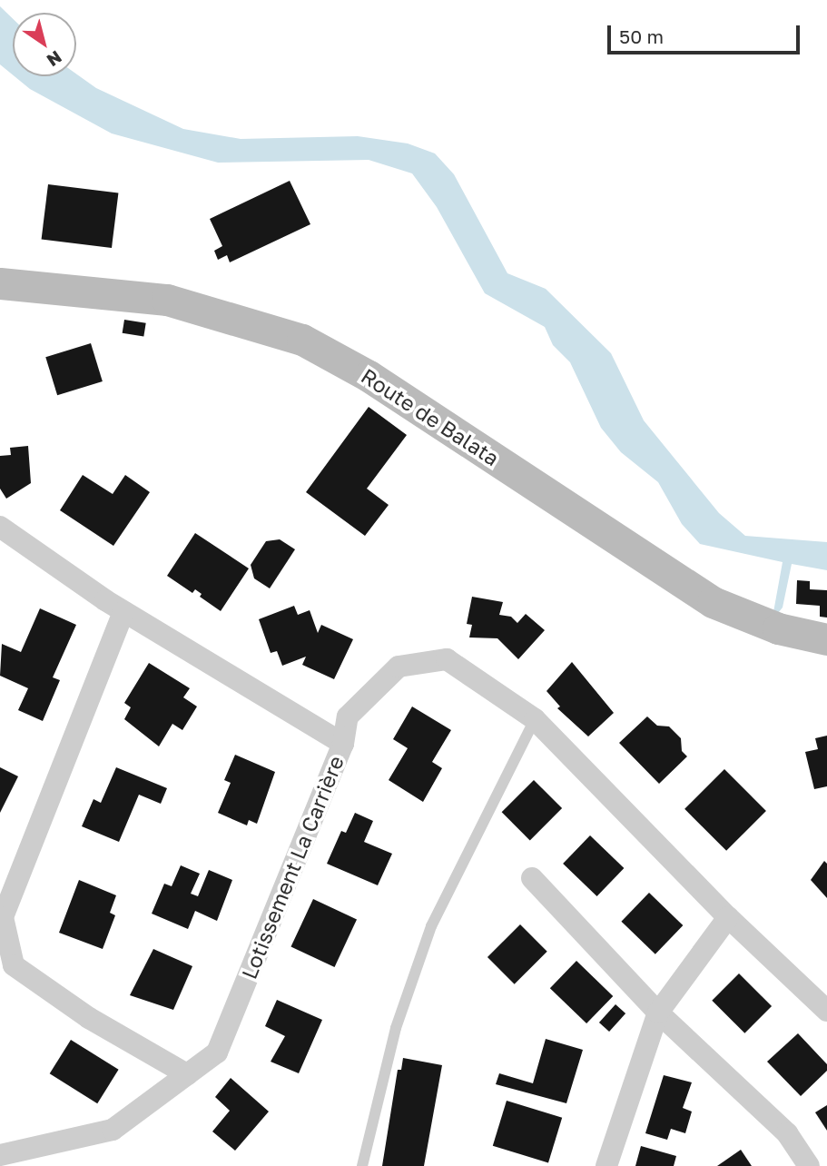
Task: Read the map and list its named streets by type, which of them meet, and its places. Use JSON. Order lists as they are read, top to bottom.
{
  "streets": {
    "main road": ["Route de Balata"],
    "street": ["Lotissement La Carrière"]
  },
  "scale_bar": "50 m",
  "north": "bottom right"
}
